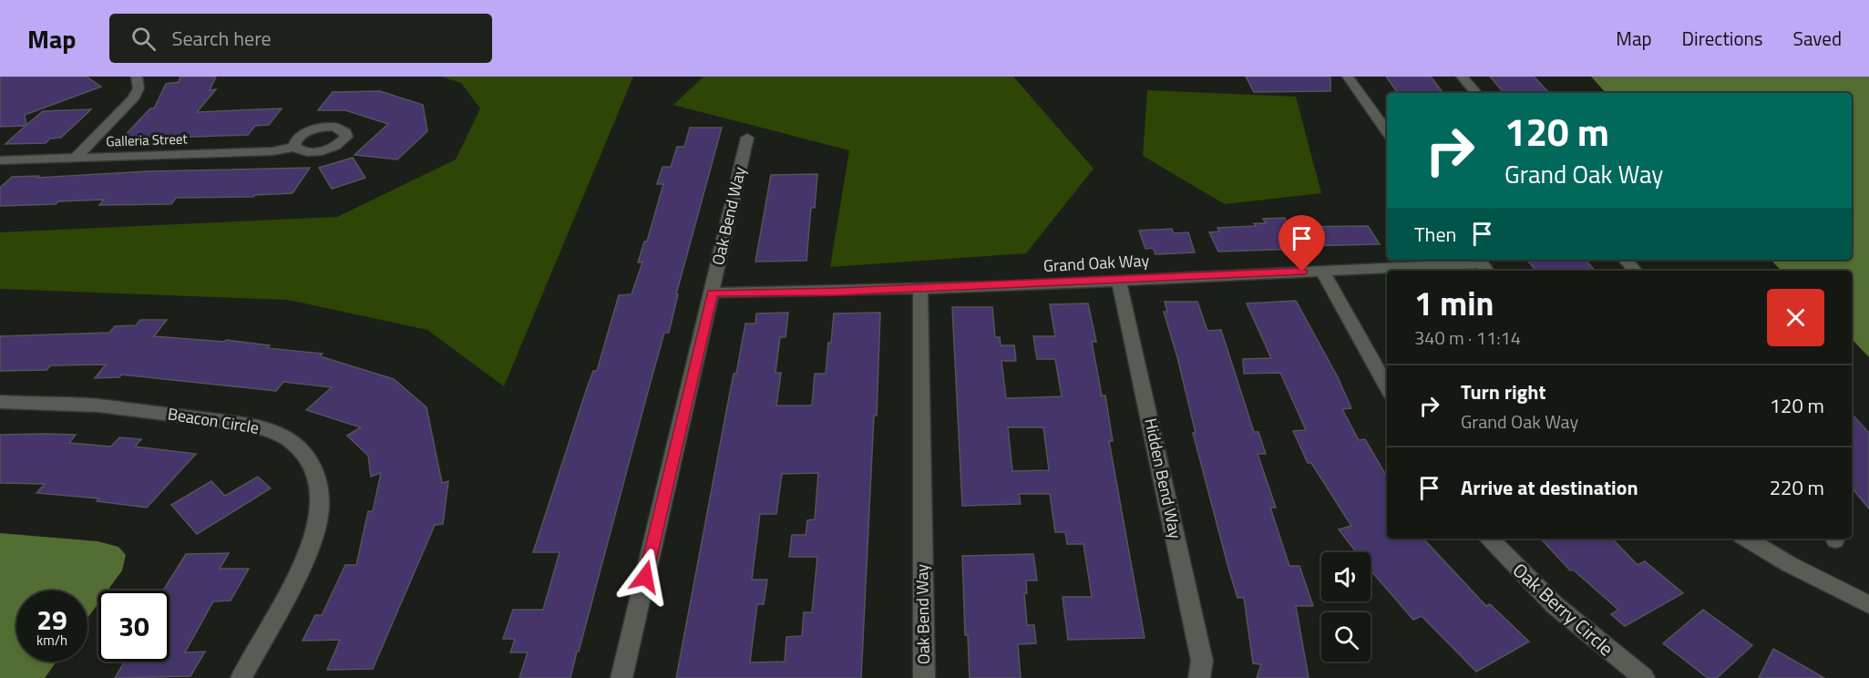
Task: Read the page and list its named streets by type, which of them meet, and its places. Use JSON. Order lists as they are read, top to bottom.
{
  "streets": {
    "street": [
      "Galleria Street",
      "Oak Bend Way",
      "Grand Oak Way",
      "Beacon Circle",
      "Hidden Bend Way",
      "Oak Berry Circle"
    ]
  },
  "crossings": [
    ["Oak Bend Way", "Grand Oak Way"],
    ["Grand Oak Way", "Hidden Bend Way"]
  ],
  "page": {
    "header": "Map",
    "search": "Search here",
    "nav": ["Map", "Directions", "Saved"],
    "turn": ["120 m", "Grand Oak Way"],
    "then": "Then",
    "heading": ["1 min", "340 m · 11:14"],
    "list": [
      {
        "name": "Turn right",
        "note": "Grand Oak Way",
        "value": "120 m"
      },
      {
        "name": "Arrive at destination",
        "value": "220 m"
      }
    ],
    "speed": "29 km/h",
    "limit": "30"
  }
}
